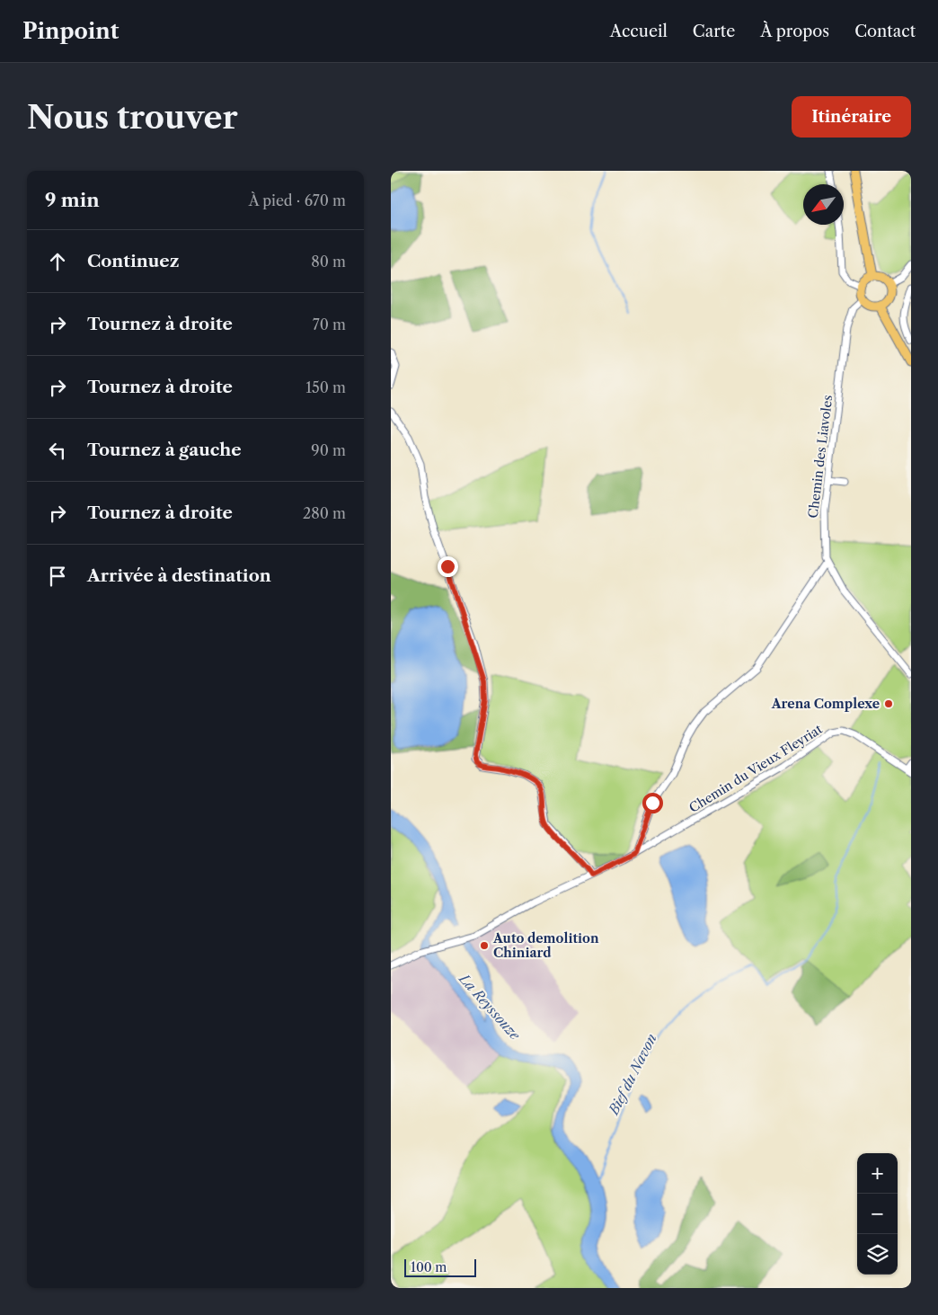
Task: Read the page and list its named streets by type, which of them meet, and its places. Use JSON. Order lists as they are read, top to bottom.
{
  "streets": {
    "street": ["Chemin des Liavoles", "Chemin du Vieux Fleyriat"]
  },
  "water": ["La Reyssouze", "Bief du Navon"],
  "places": ["Arena Complexe", "Auto demolition Chiniard"],
  "scale_bar": "100 m",
  "north": "bottom left",
  "page": {
    "header": "Pinpoint",
    "nav": [
      "Accueil",
      "Carte",
      "À propos",
      "Contact"
    ],
    "buttons": "Itinéraire",
    "title": "Nous trouver",
    "heading": ["9 min", "À pied · 670 m"],
    "list": [
      ["Continuez", "80 m"],
      ["Tournez à droite", "70 m"],
      ["Tournez à droite", "150 m"],
      ["Tournez à gauche", "90 m"],
      ["Tournez à droite", "280 m"],
      "Arrivée à destination"
    ],
    "map_buttons": ["+", "−"],
    "scale": "100 m"
  }
}
